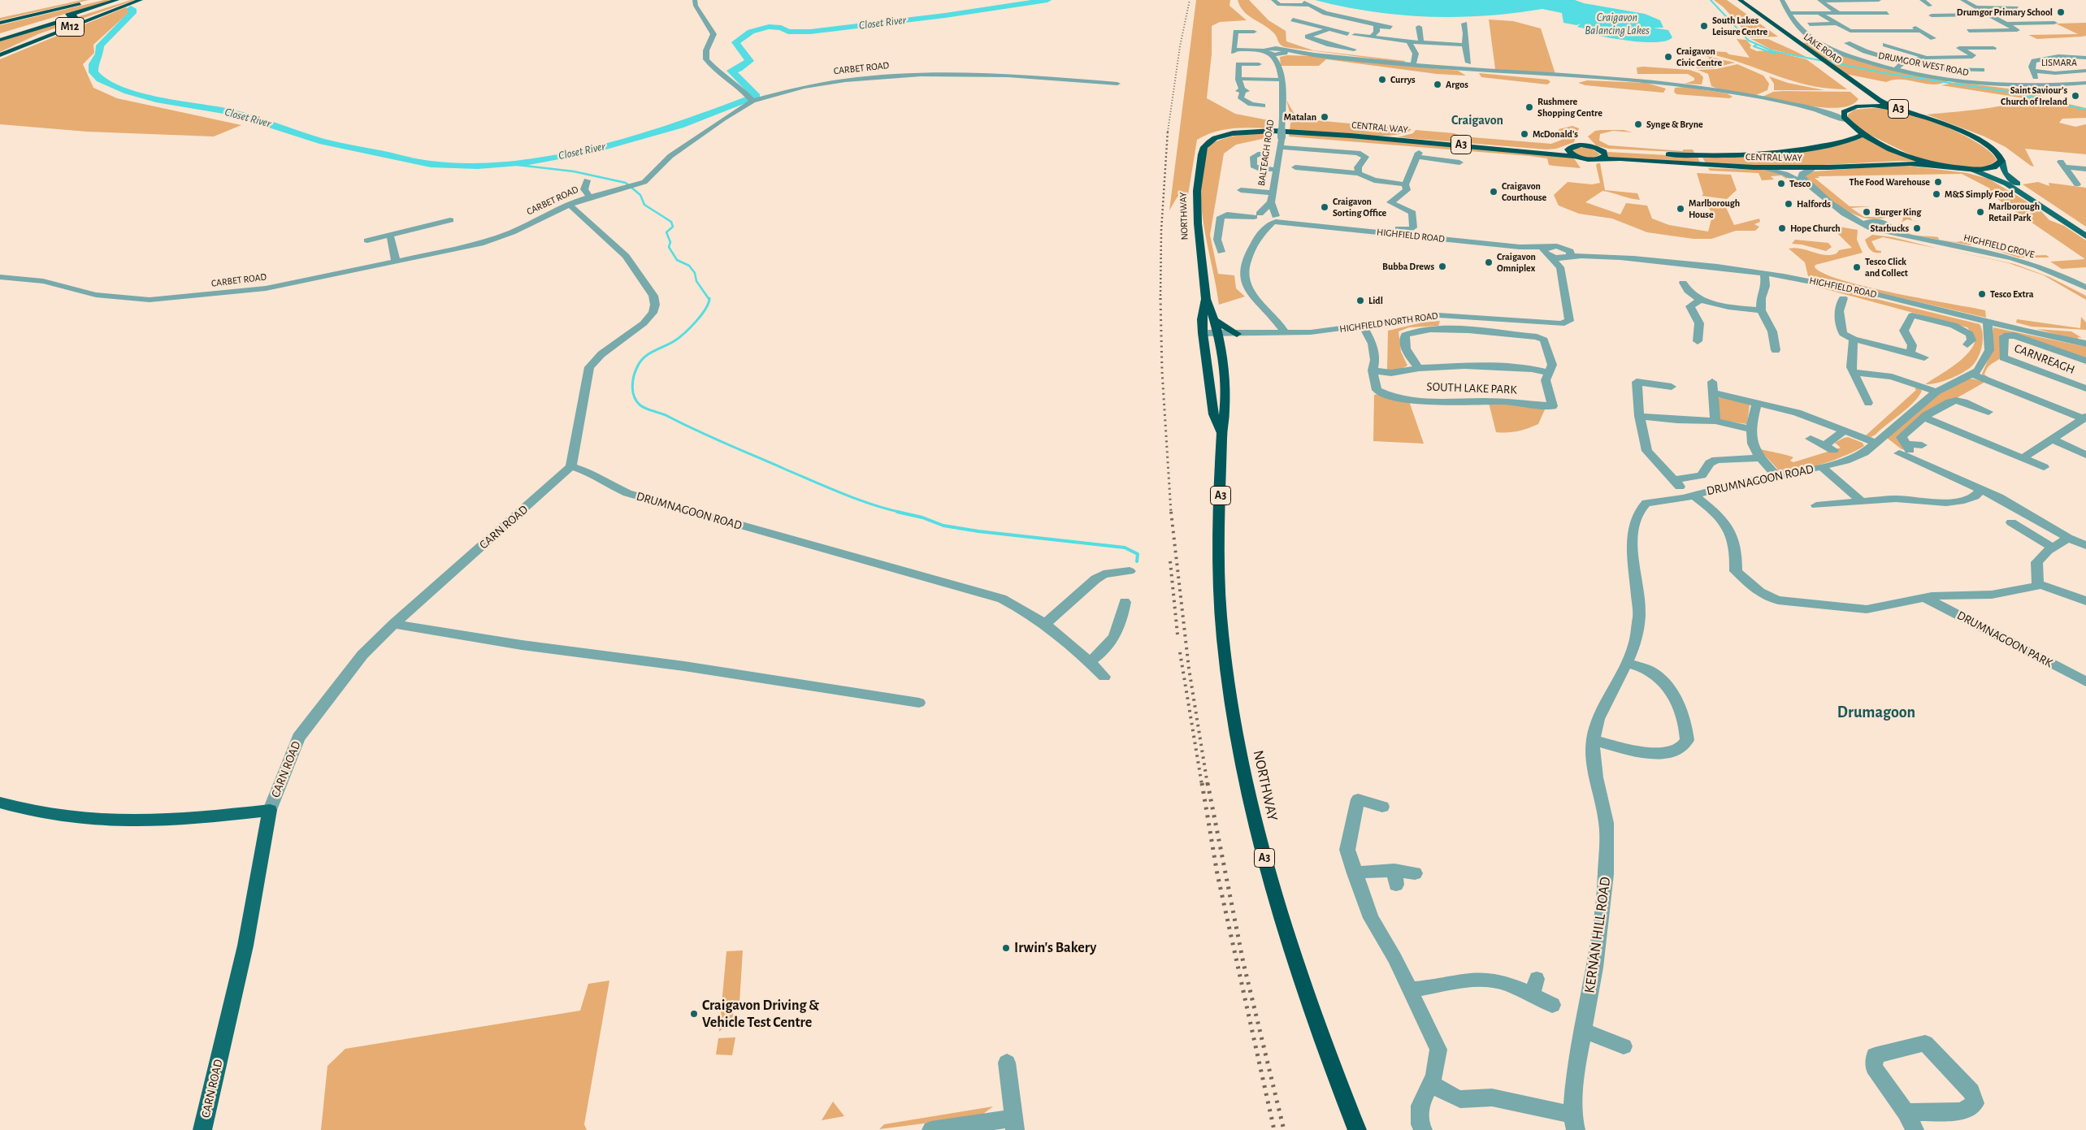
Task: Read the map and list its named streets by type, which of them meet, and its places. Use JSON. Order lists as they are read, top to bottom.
{
  "streets": {
    "highway": [
      "M12",
      "LAKE ROAD",
      "A3",
      "CENTRAL WAY",
      "NORTHWAY"
    ],
    "main road": ["CARN ROAD"],
    "street": [
      "LISMARA",
      "DRUMGOR WEST ROAD",
      "CARBET ROAD",
      "BALTEAGH ROAD",
      "HIGHFIELD ROAD",
      "HIGHFIELD GROVE",
      "HIGHFIELD NORTH ROAD",
      "CARNREAGH",
      "SOUTH LAKE PARK",
      "DRUMNAGOON ROAD",
      "DRUMNAGOON PARK",
      "KERNAN HILL ROAD"
    ]
  },
  "crossings": [
    ["LAKE ROAD", "A3"],
    ["A3", "CENTRAL WAY"],
    ["CENTRAL WAY", "NORTHWAY"],
    ["BALTEAGH ROAD", "HIGHFIELD ROAD"],
    ["NORTHWAY", "HIGHFIELD NORTH ROAD"],
    ["HIGHFIELD ROAD", "DRUMNAGOON ROAD"],
    ["HIGHFIELD NORTH ROAD", "SOUTH LAKE PARK"],
    ["DRUMNAGOON ROAD", "CARN ROAD"],
    ["DRUMNAGOON ROAD", "DRUMNAGOON PARK"],
    ["DRUMNAGOON ROAD", "KERNAN HILL ROAD"]
  ],
  "districts": ["Craigavon", "Drumagoon"],
  "water": ["Craigavon Balancing Lakes", "Closet River"],
  "places": [
    "Drumgor Primary School",
    "South Lakes Leisure Centre",
    "Craigavon Civic Centre",
    "Currys",
    "Argos",
    "Saint Saviour's Church of Ireland",
    "Rushmere Shopping Centre",
    "Matalan",
    "Synge & Bryne",
    "McDonald's",
    "The Food Warehouse",
    "Tesco",
    "Craigavon Courthouse",
    "M&S Simply Food",
    "Halfords",
    "Craigavon Sorting Office",
    "Marlborough House",
    "Burger King",
    "Marlborough Retail Park",
    "Hope Church",
    "Starbucks",
    "Craigavon Omniplex",
    "Bubba Drews",
    "Tesco Click and Collect",
    "Tesco Extra",
    "Lidl",
    "Irwin's Bakery",
    "Craigavon Driving & Vehicle Test Centre"
  ]
}
